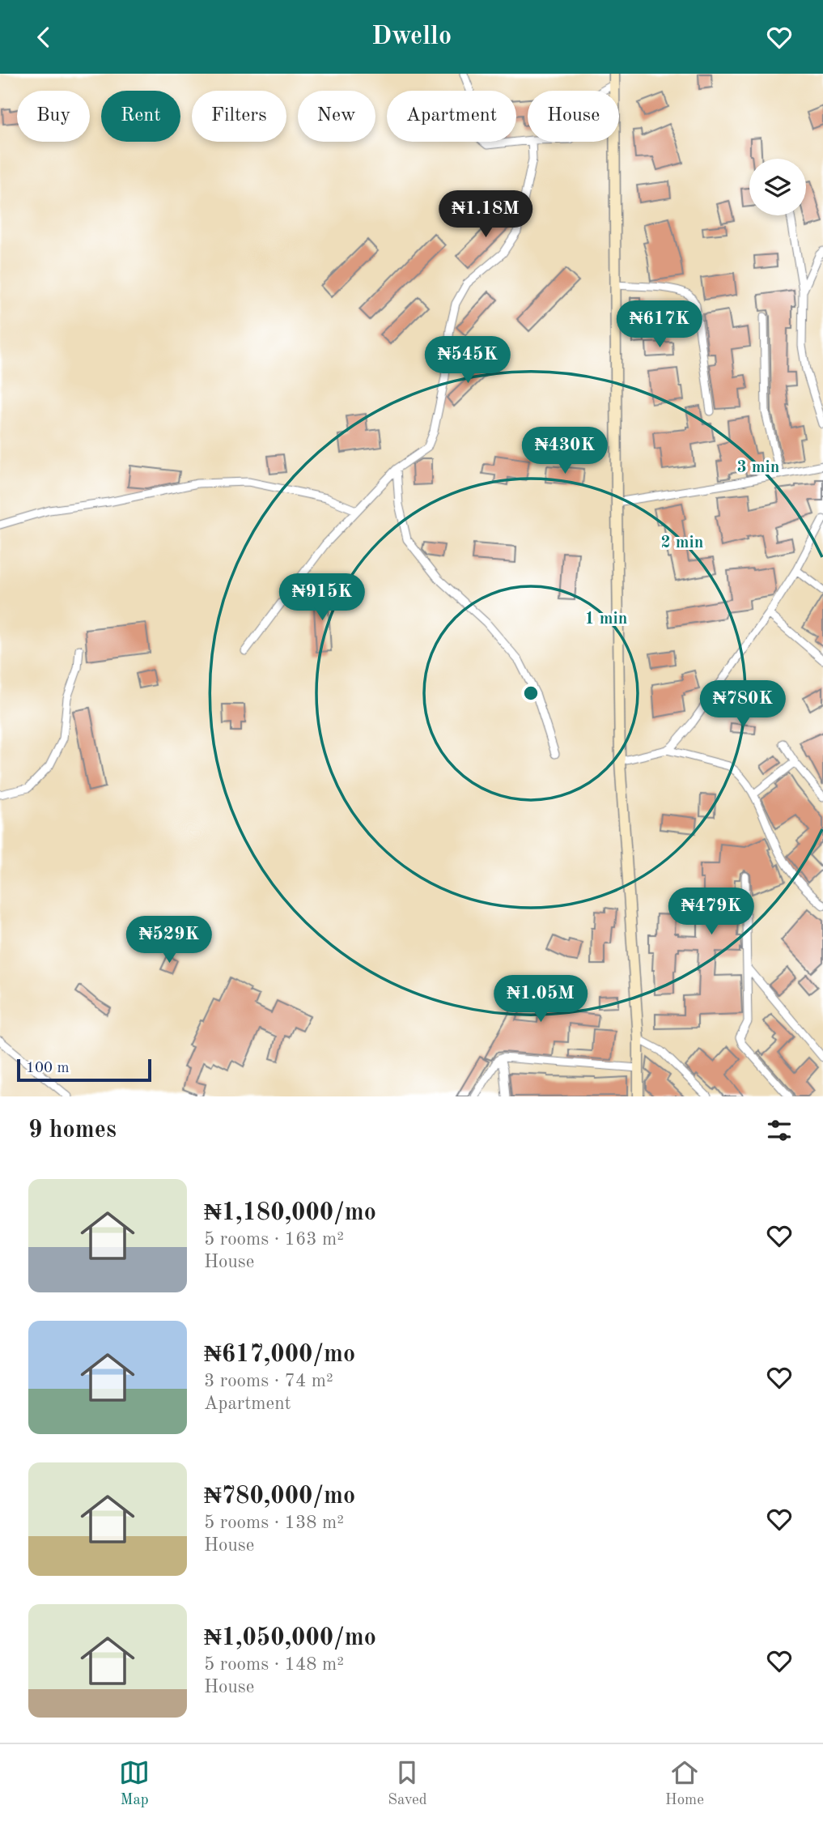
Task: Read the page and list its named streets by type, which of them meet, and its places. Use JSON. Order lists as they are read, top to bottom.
{
  "scale_bar": "100 m",
  "page": {
    "header": "Dwello",
    "chip": [
      "Buy",
      "Rent",
      "Filters",
      "New",
      "Apartment",
      "House"
    ],
    "price": [
      "₦1.18M",
      "₦617K",
      "₦545K",
      "₦430K",
      "₦915K",
      "₦780K",
      "₦479K",
      "₦529K",
      "₦1.05M"
    ],
    "scale": "100 m",
    "heading": "9 homes",
    "list": [
      {
        "name": "₦1,180,000/mo",
        "note": "5 rooms · 163 m² · House"
      },
      {
        "name": "₦617,000/mo",
        "note": "3 rooms · 74 m² · Apartment"
      },
      {
        "name": "₦780,000/mo",
        "note": "5 rooms · 138 m² · House"
      },
      {
        "name": "₦1,050,000/mo",
        "note": "5 rooms · 148 m² · House"
      }
    ],
    "tabs": ["Map", "Saved", "Home"]
  },
  "rings": ["3 min", "2 min", "1 min"]
}
